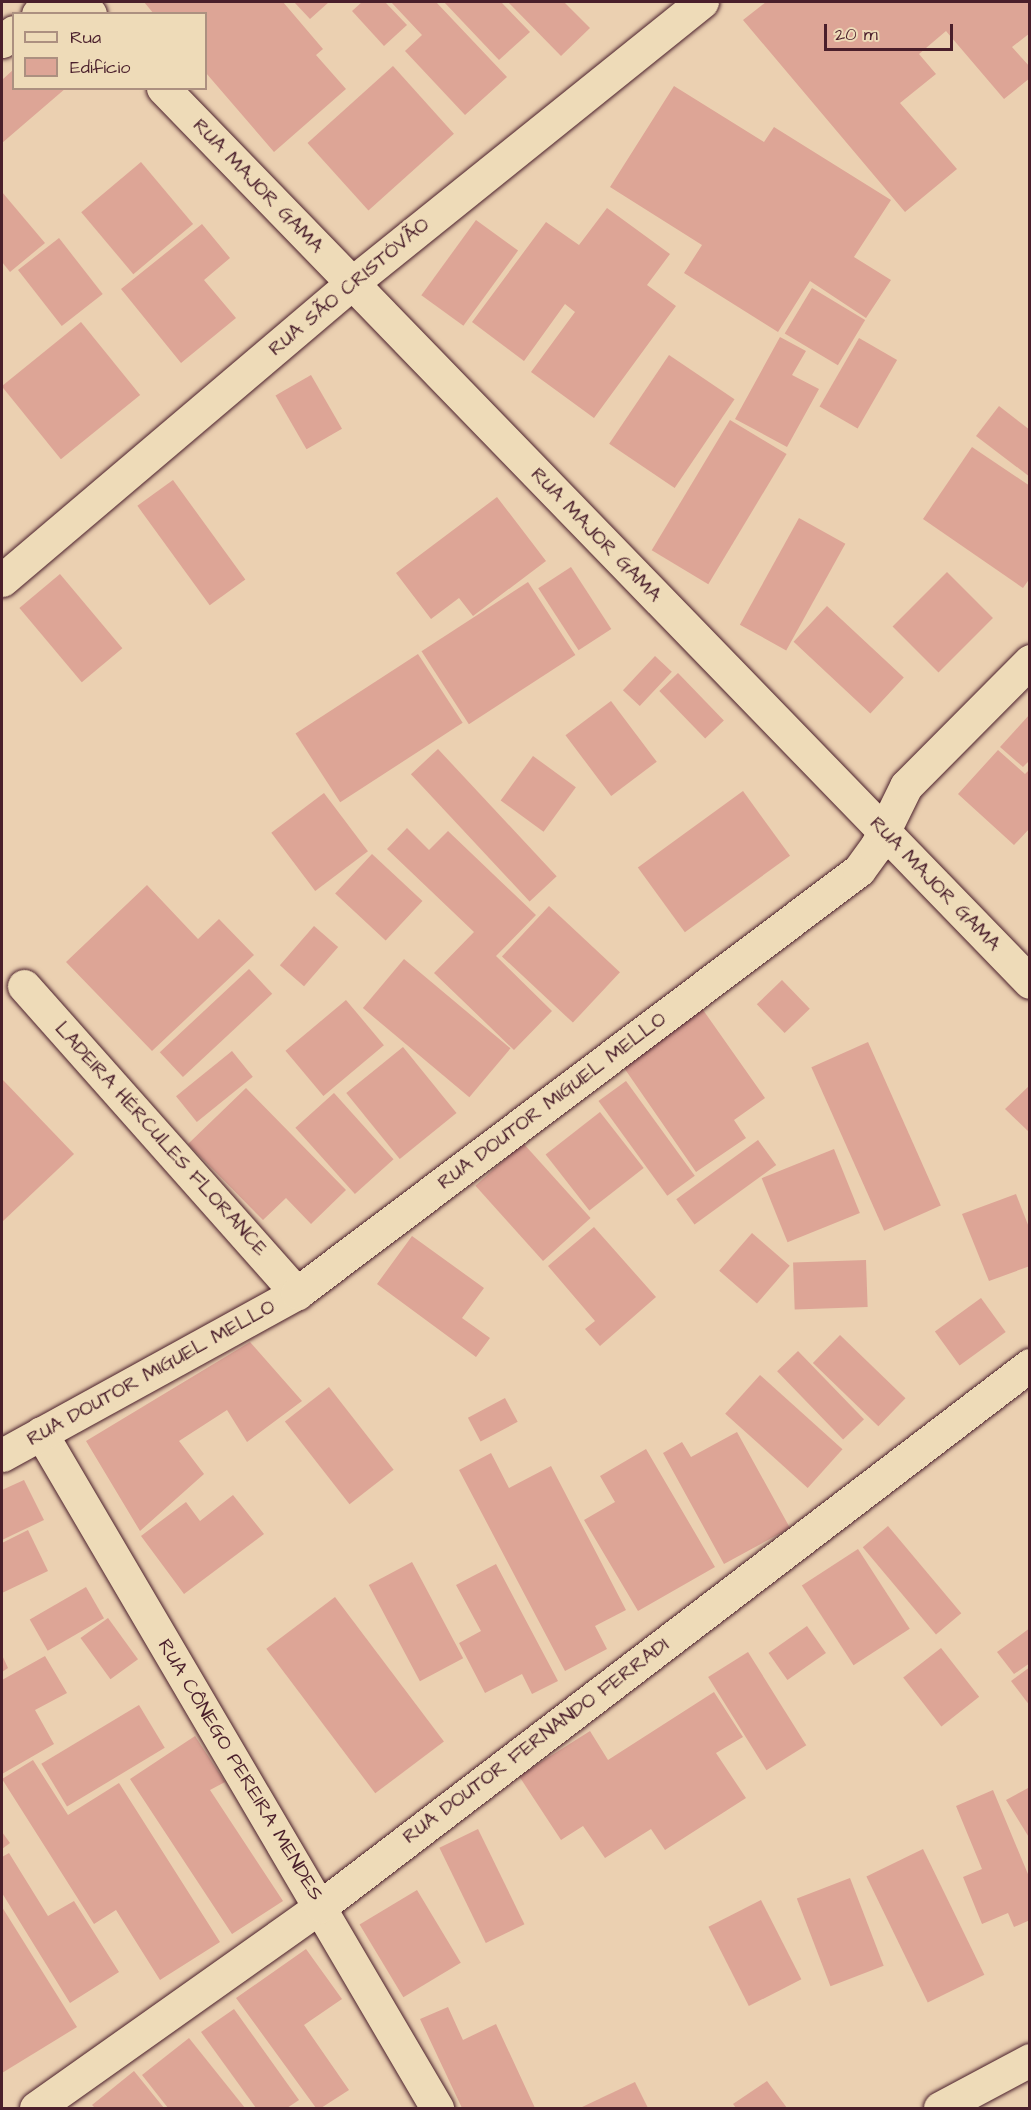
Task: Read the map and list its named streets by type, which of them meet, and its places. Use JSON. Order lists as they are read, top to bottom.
{
  "streets": {
    "street": [
      "RUA MAJOR GAMA",
      "RUA SÃO CRISTÓVÃO",
      "RUA DOUTOR MIGUEL MELLO",
      "LADEIRA HÉRCULES FLORANCE",
      "RUA DOUTOR FERNANDO FERRADI",
      "RUA CÔNEGO PEREIRA MENDES"
    ]
  },
  "crossings": [
    ["RUA MAJOR GAMA", "RUA SÃO CRISTÓVÃO"],
    ["RUA MAJOR GAMA", "RUA DOUTOR MIGUEL MELLO"],
    ["RUA DOUTOR MIGUEL MELLO", "LADEIRA HÉRCULES FLORANCE"],
    ["RUA DOUTOR MIGUEL MELLO", "RUA CÔNEGO PEREIRA MENDES"],
    ["RUA DOUTOR FERNANDO FERRADI", "RUA CÔNEGO PEREIRA MENDES"]
  ],
  "legend": ["Rua", "Edifício"],
  "scale_bar": "20 m"
}
